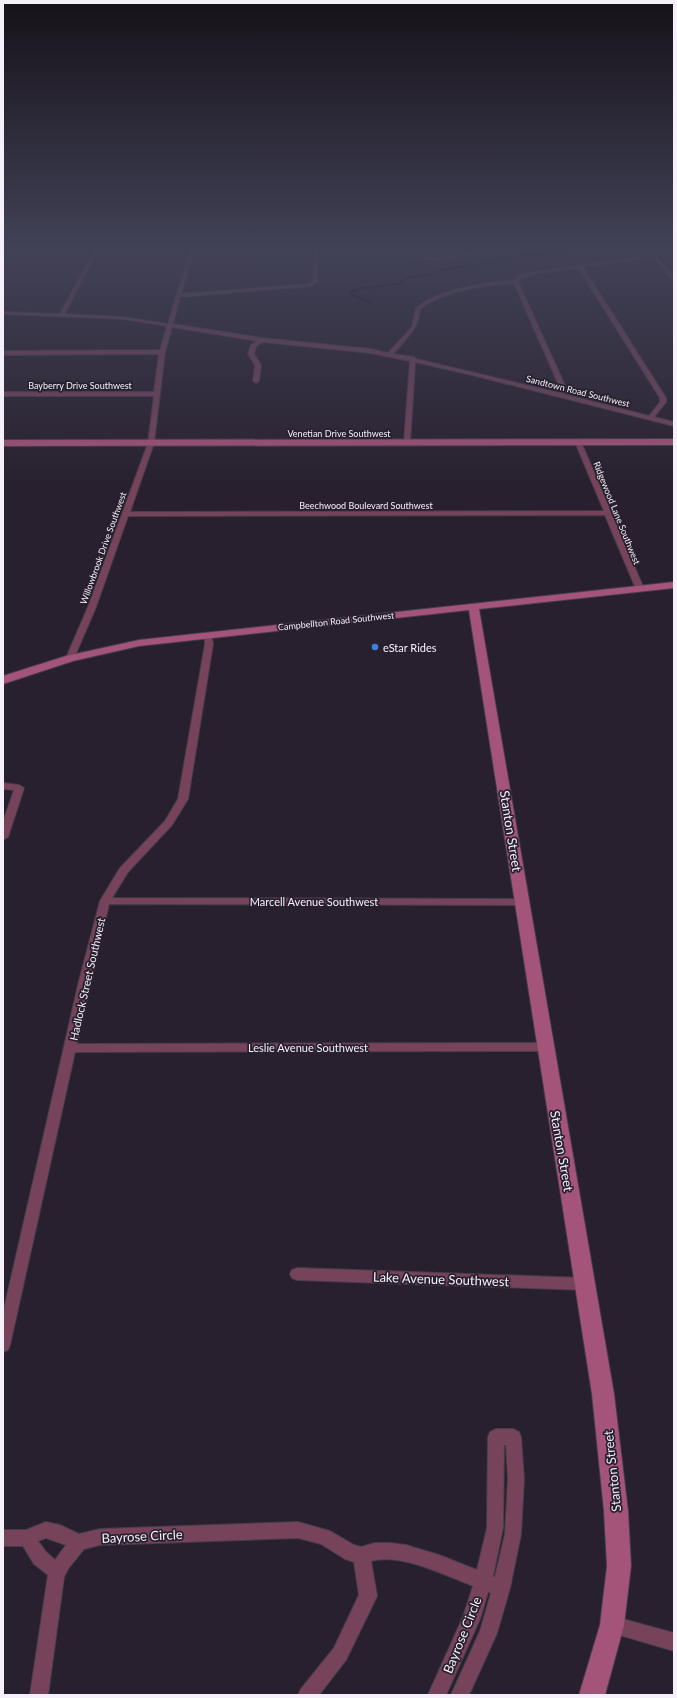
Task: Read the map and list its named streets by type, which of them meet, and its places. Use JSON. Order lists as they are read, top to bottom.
{
  "streets": {
    "street": [
      "Bayberry Drive Southwest",
      "Sandtown Road Southwest",
      "Venetian Drive Southwest",
      "Beechwood Boulevard Southwest",
      "Ridgewood Lane Southwest",
      "Willowbrook Drive Southwest",
      "Campbellton Road Southwest",
      "Stanton Street",
      "Marcell Avenue Southwest",
      "Hadlock Street Southwest",
      "Leslie Avenue Southwest",
      "Lake Avenue Southwest",
      "Bayrose Circle"
    ]
  },
  "crossings": [
    ["Bayberry Drive Southwest", "Willowbrook Drive Southwest"],
    ["Venetian Drive Southwest", "Ridgewood Lane Southwest"],
    ["Venetian Drive Southwest", "Willowbrook Drive Southwest"],
    ["Beechwood Boulevard Southwest", "Ridgewood Lane Southwest"],
    ["Beechwood Boulevard Southwest", "Willowbrook Drive Southwest"],
    ["Ridgewood Lane Southwest", "Campbellton Road Southwest"],
    ["Willowbrook Drive Southwest", "Campbellton Road Southwest"],
    ["Campbellton Road Southwest", "Stanton Street"],
    ["Campbellton Road Southwest", "Hadlock Street Southwest"],
    ["Stanton Street", "Marcell Avenue Southwest"],
    ["Stanton Street", "Leslie Avenue Southwest"],
    ["Stanton Street", "Lake Avenue Southwest"],
    ["Marcell Avenue Southwest", "Hadlock Street Southwest"],
    ["Hadlock Street Southwest", "Leslie Avenue Southwest"]
  ],
  "places": ["eStar Rides"]
}
